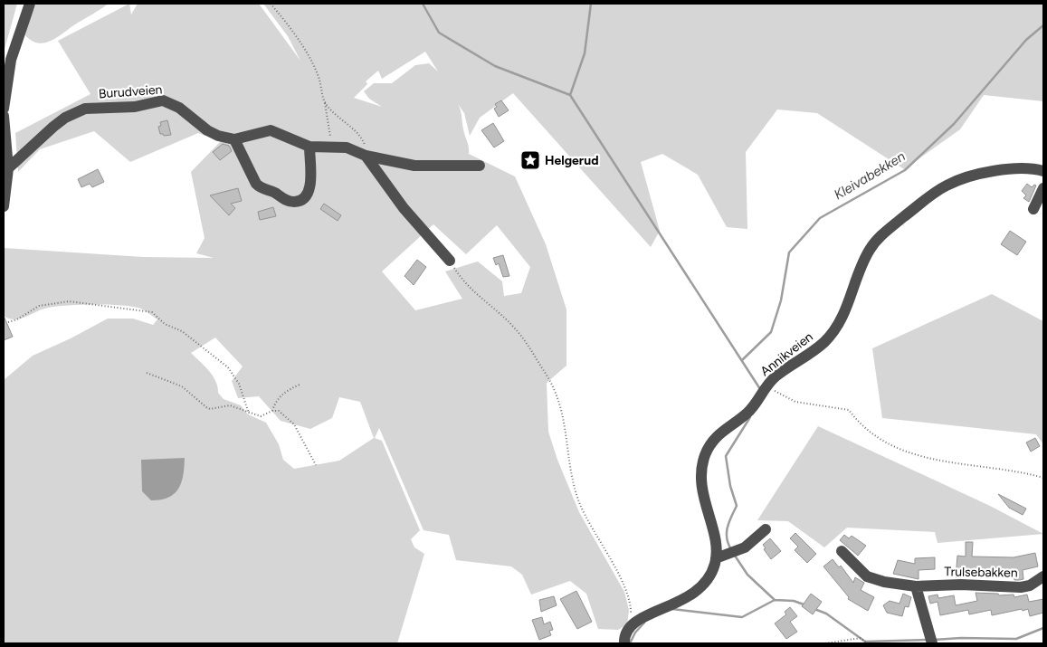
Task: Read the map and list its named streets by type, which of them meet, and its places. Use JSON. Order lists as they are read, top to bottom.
{
  "streets": {
    "street": ["Burudveien", "Annikveien", "Trulsebakken"]
  },
  "water": ["Kleivabekken"],
  "places": {
    "place": ["Helgerud"]
  }
}
